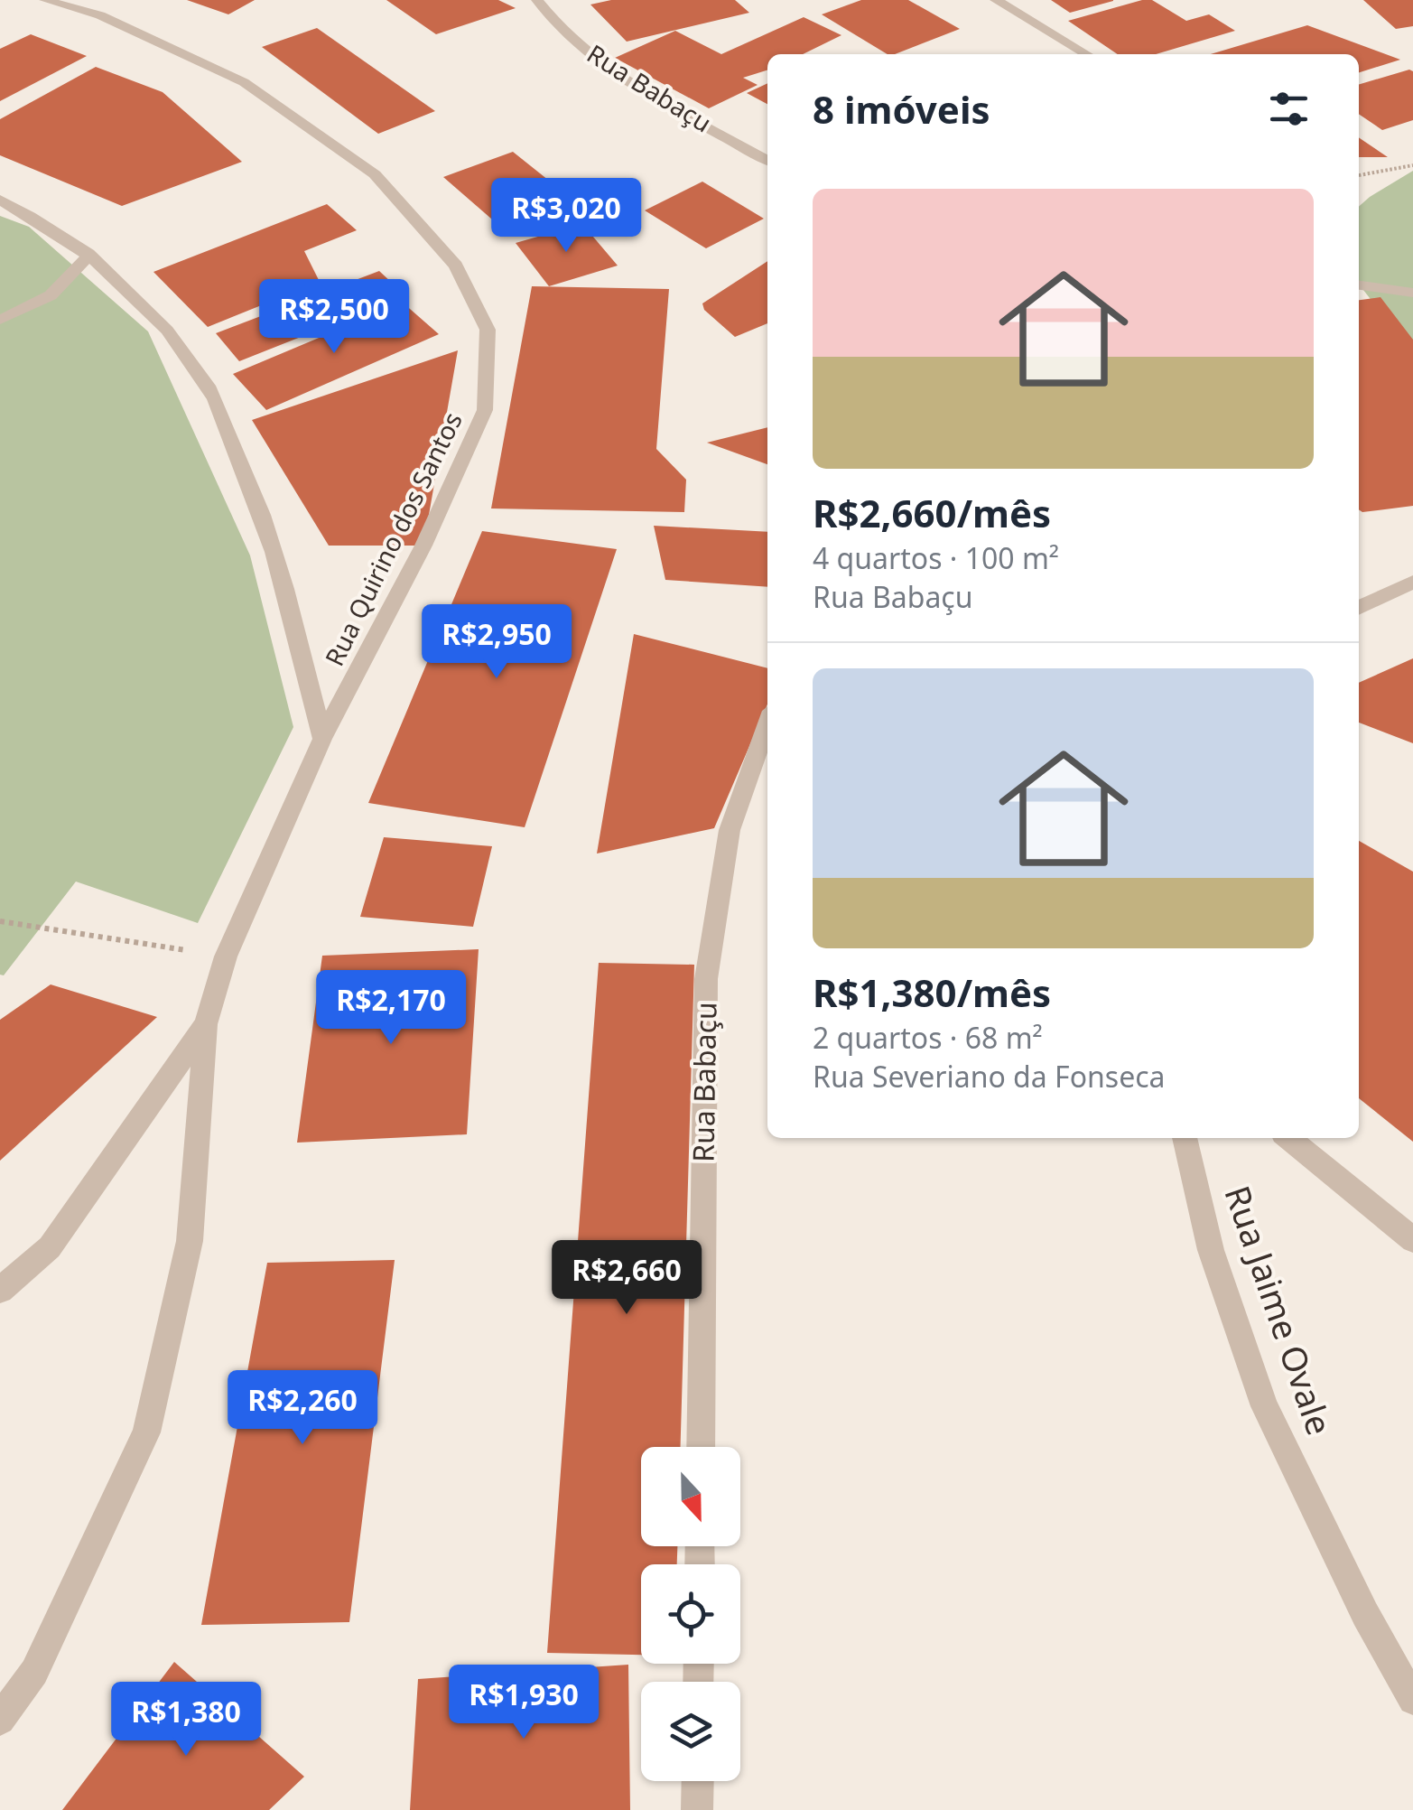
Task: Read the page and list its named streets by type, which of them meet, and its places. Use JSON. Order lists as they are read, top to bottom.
{
  "streets": {
    "street": ["Rua Babaçu", "Rua Quirino dos Santos", "Rua Jaime Ovale"]
  },
  "north": "bottom",
  "page": {
    "heading": "8 imóveis",
    "list": [
      {
        "name": "R$2,660/mês",
        "note": "4 quartos · 100 m² · Rua Babaçu"
      },
      {
        "name": "R$1,380/mês",
        "note": "2 quartos · 68 m² · Rua Severiano da Fonseca"
      }
    ],
    "price": [
      "R$3,020",
      "R$2,500",
      "R$2,950",
      "R$2,170",
      "R$2,660",
      "R$2,260",
      "R$1,930",
      "R$1,380"
    ]
  }
}
